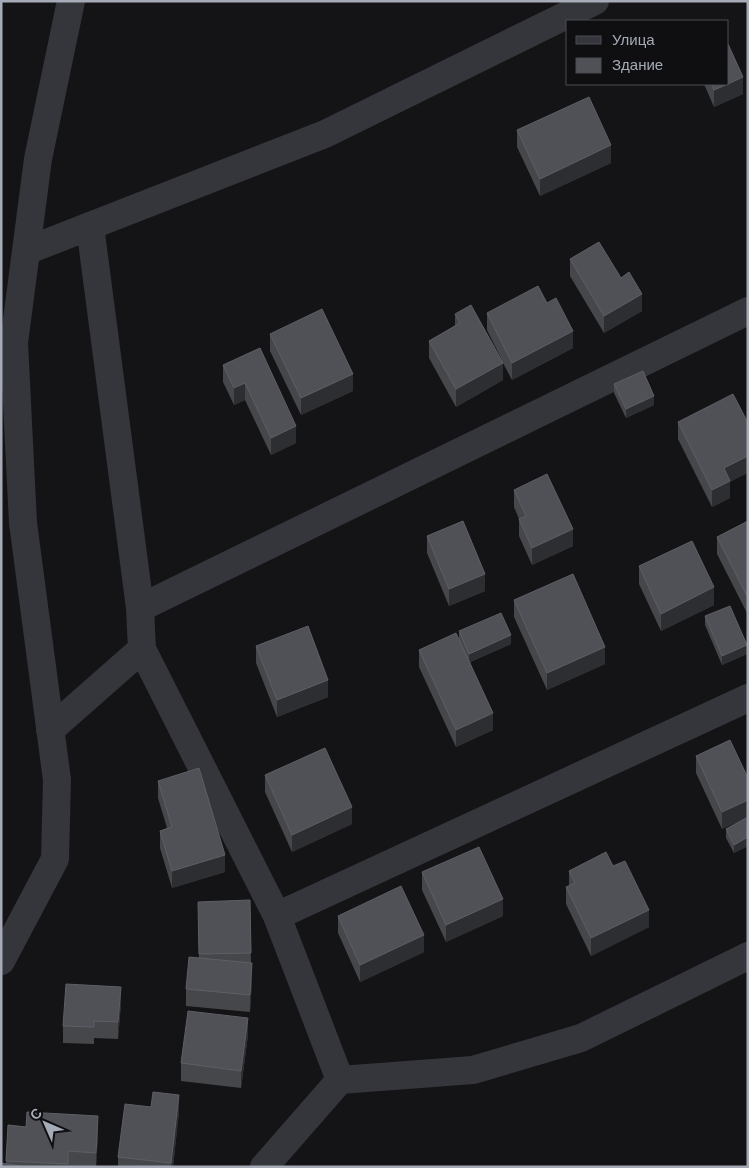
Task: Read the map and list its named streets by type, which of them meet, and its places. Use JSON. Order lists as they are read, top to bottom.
{
  "legend": ["Улица", "Здание"],
  "north": "top left"
}
